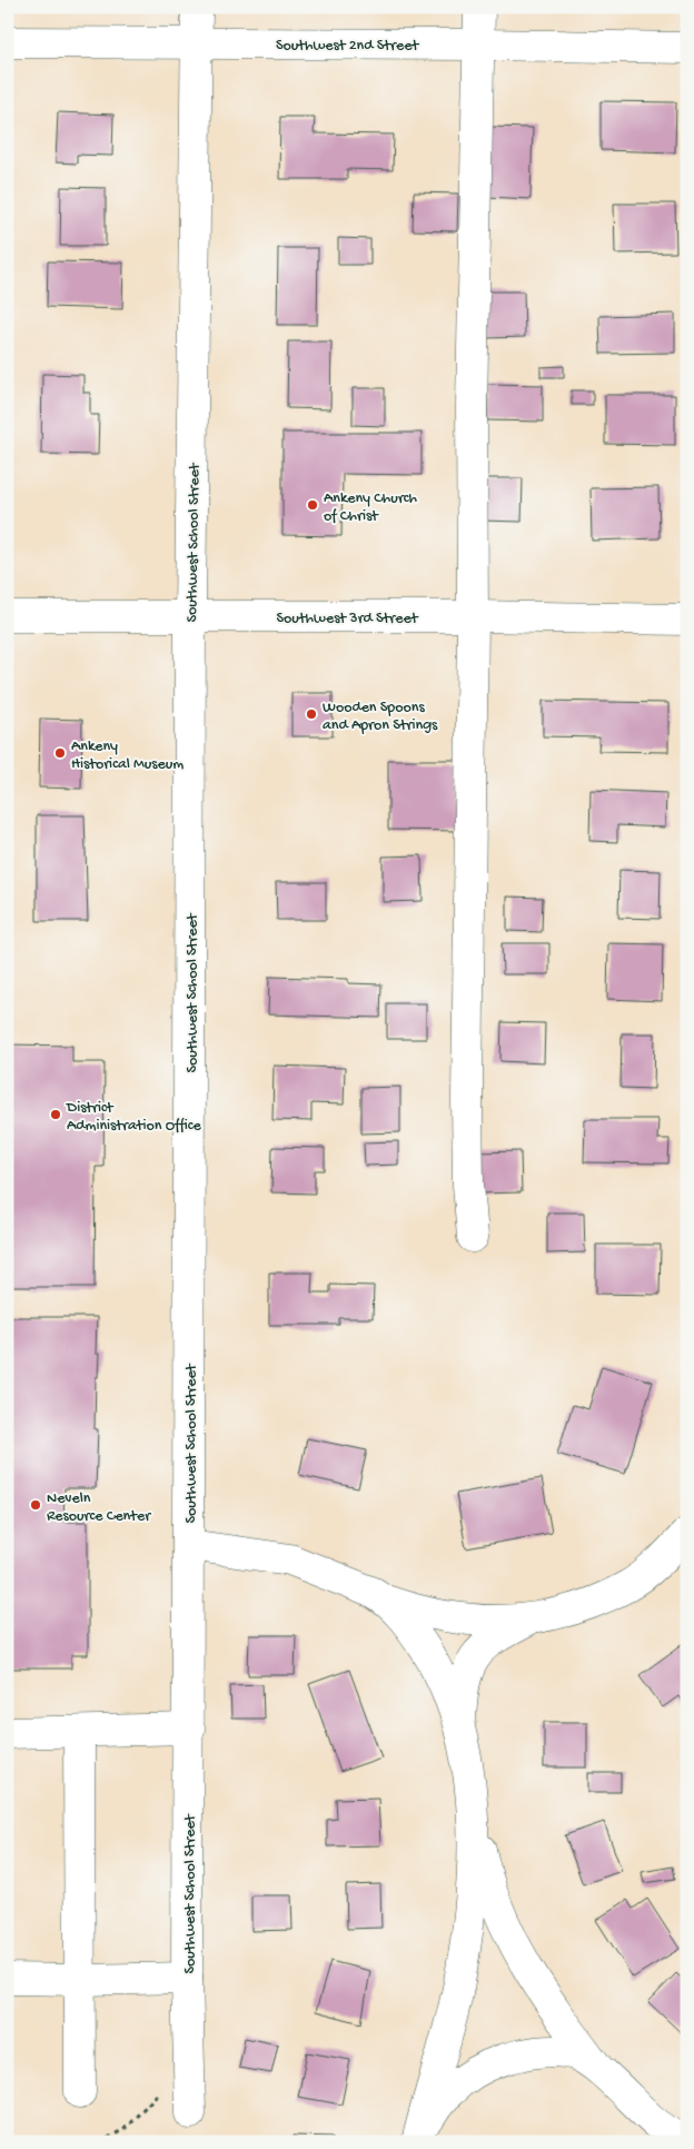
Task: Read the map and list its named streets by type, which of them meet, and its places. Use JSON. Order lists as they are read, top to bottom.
{
  "streets": {
    "street": ["Southwest 2nd Street", "Southwest School Street", "Southwest 3rd Street"]
  },
  "crossings": [
    ["Southwest 2nd Street", "Southwest School Street"],
    ["Southwest School Street", "Southwest 3rd Street"]
  ],
  "places": [
    "Ankeny Church of Christ",
    "Wooden Spoons and Apron Strings",
    "Ankeny Historical Museum",
    "District Administration Office",
    "Neveln Resource Center"
  ]
}
